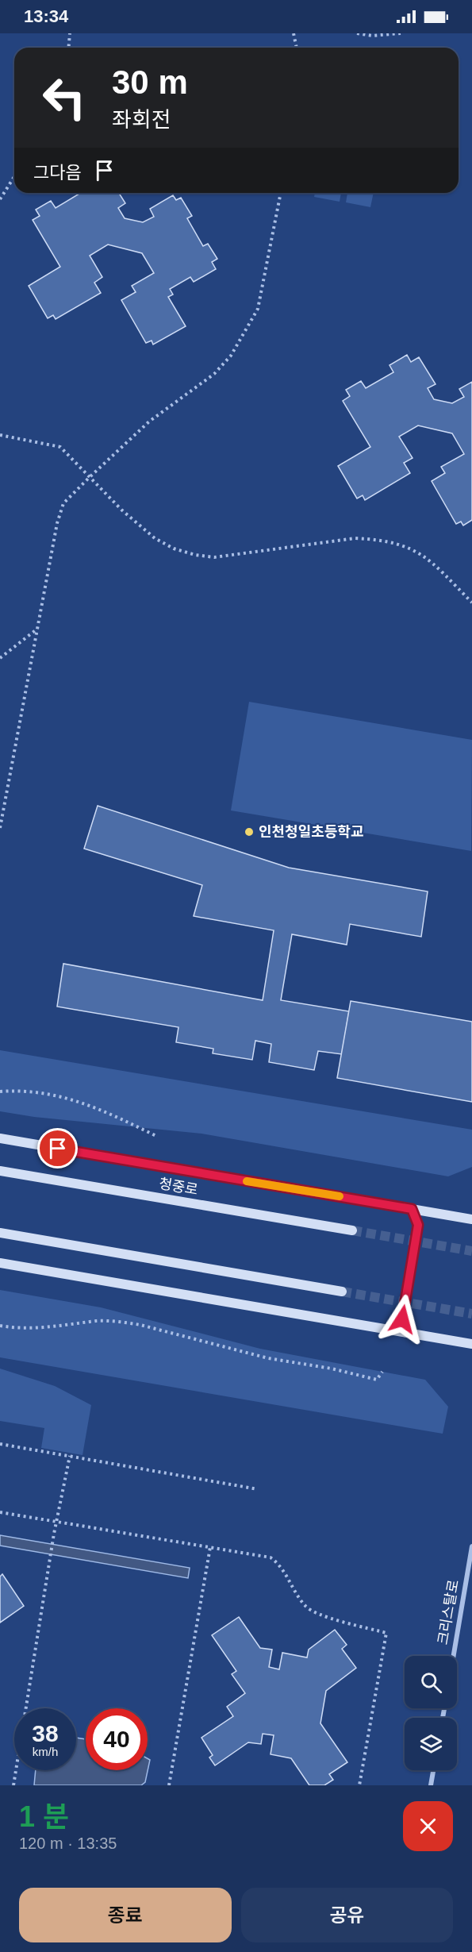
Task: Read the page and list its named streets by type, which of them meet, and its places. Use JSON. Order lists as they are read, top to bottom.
{
  "streets": {
    "street": ["청중로", "크리스탈로"]
  },
  "places": ["인천청일초등학교"],
  "page": {
    "status": "13:34",
    "turn": ["30 m", "좌회전"],
    "then": "그다음",
    "speed": "38 km/h",
    "limit": "40",
    "heading": ["1 분", "120 m · 13:35"],
    "buttons": ["종료", "공유"]
  }
}
